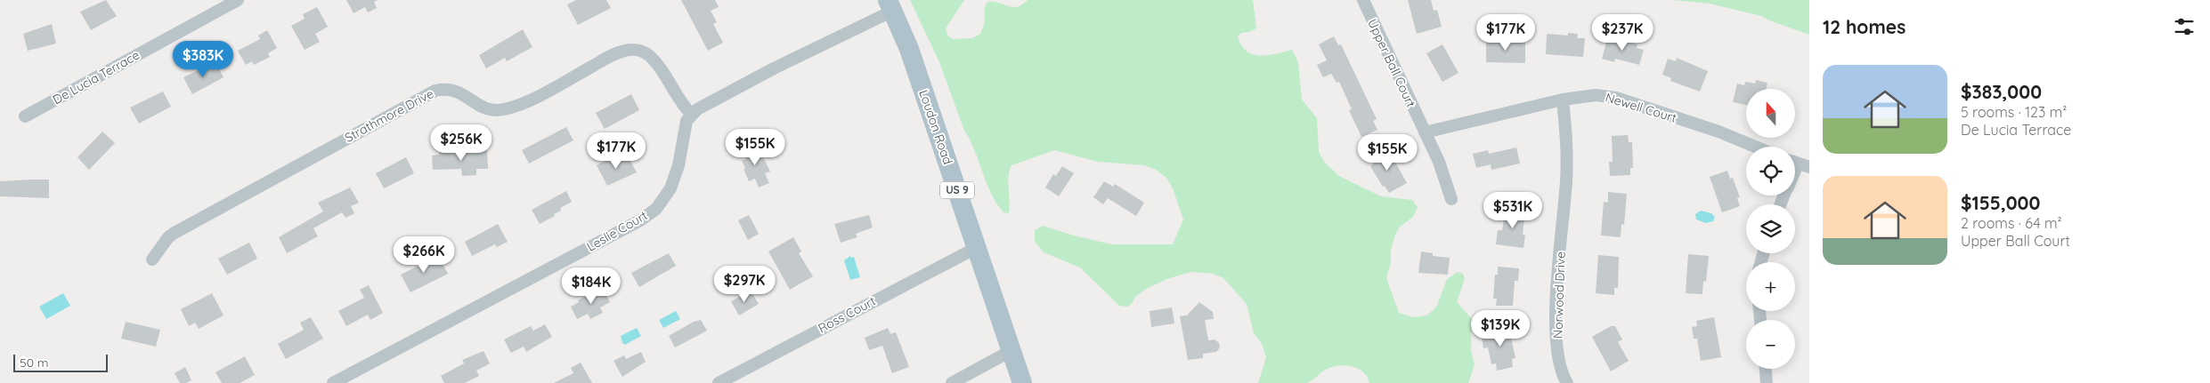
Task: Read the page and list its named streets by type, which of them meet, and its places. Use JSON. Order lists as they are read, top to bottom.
{
  "streets": {
    "main road": ["Loudon Road", "US 9"],
    "street": [
      "Upper Ball Court",
      "De Lucia Terrace",
      "Newell Court",
      "Strathmore Drive",
      "Leslie Court",
      "Norwood Drive",
      "Ross Court"
    ]
  },
  "crossings": [
    ["Upper Ball Court", "Newell Court"],
    ["Newell Court", "Norwood Drive"],
    ["Strathmore Drive", "Leslie Court"],
    ["Loudon Road", "Ross Court"]
  ],
  "scale_bar": "50 m",
  "north": "top",
  "page": {
    "heading": "12 homes",
    "price": [
      "$177K",
      "$237K",
      "$383K",
      "$256K",
      "$155K",
      "$177K",
      "$155K",
      "$531K",
      "$266K",
      "$297K",
      "$184K",
      "$139K"
    ],
    "list": [
      {
        "name": "$383,000",
        "note": "5 rooms · 123 m² · De Lucia Terrace"
      },
      {
        "name": "$155,000",
        "note": "2 rooms · 64 m² · Upper Ball Court"
      }
    ],
    "map_buttons": ["+", "−"],
    "scale": "50 m"
  }
}
